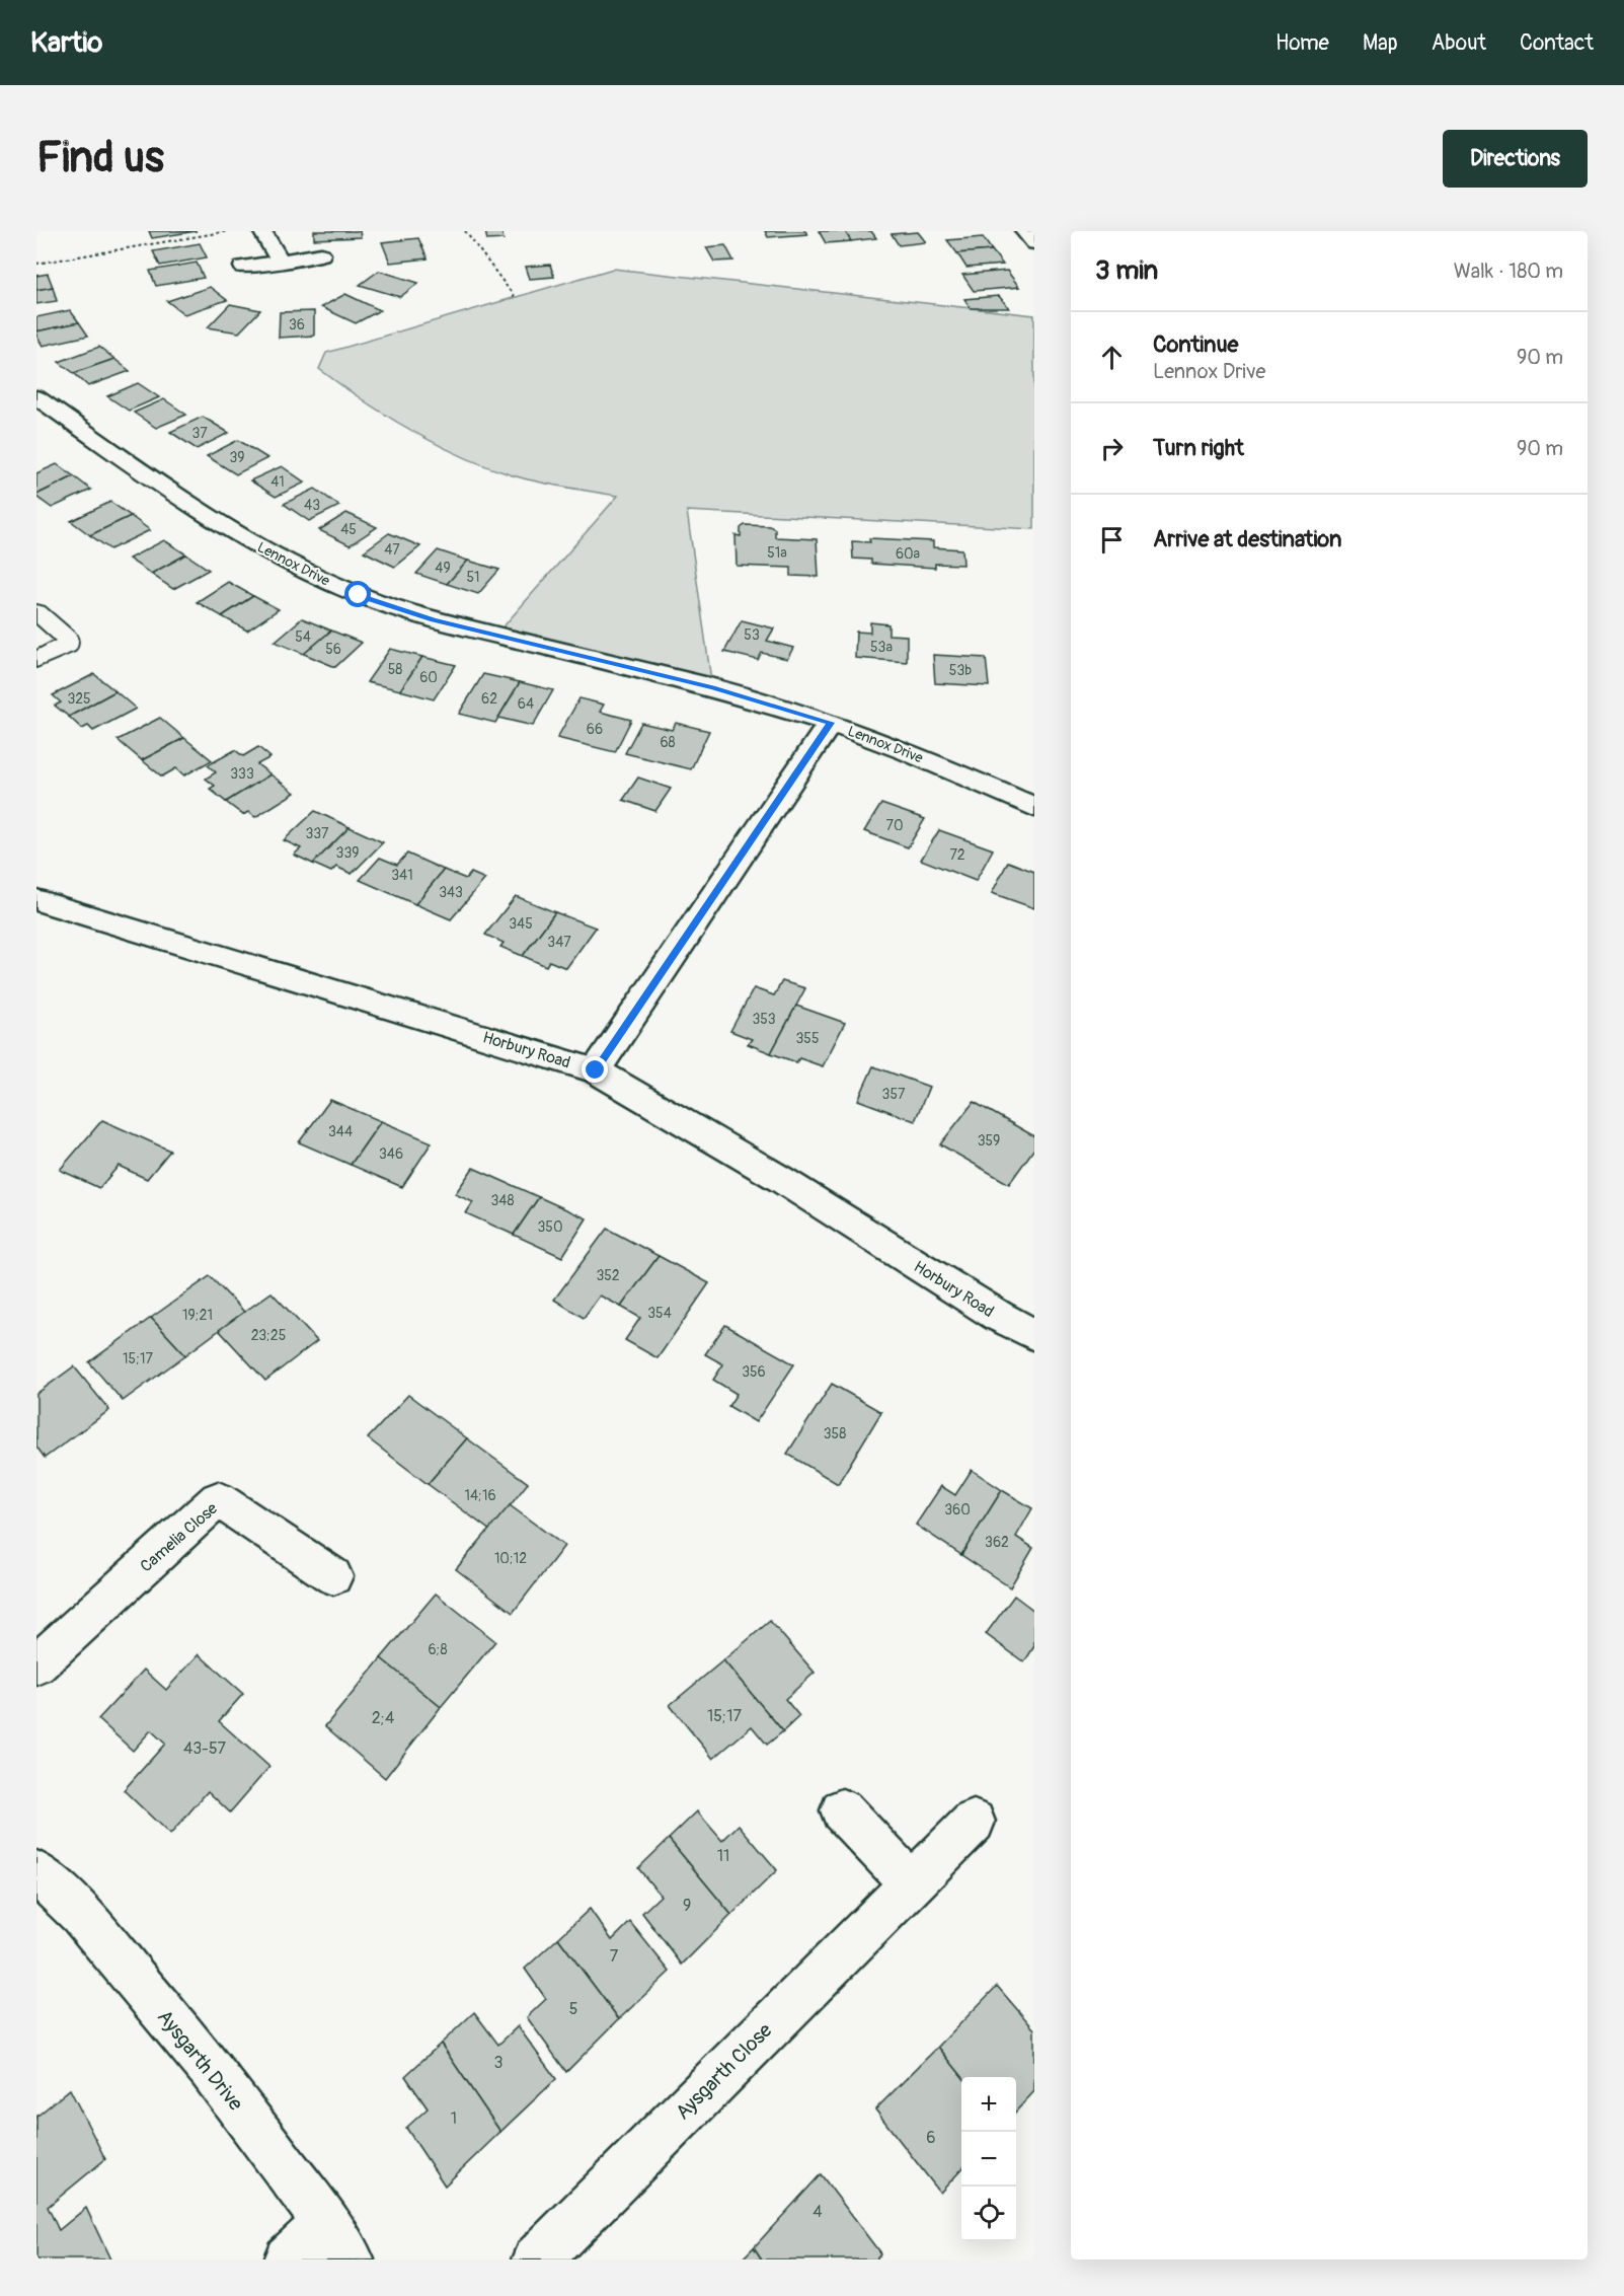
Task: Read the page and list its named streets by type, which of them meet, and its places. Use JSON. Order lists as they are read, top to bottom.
{
  "streets": {
    "main road": [
      "Lennox Drive",
      "Horbury Road",
      "Camelia Close",
      "Aysgarth Drive",
      "Aysgarth Close"
    ]
  },
  "house_numbers": [
    "36",
    "37",
    "39",
    "41",
    "43",
    "45",
    "47",
    "51a",
    "60a",
    "49",
    "51",
    "53",
    "54",
    "53a",
    "56",
    "58",
    "53b",
    "60",
    "325",
    "62",
    "64",
    "66",
    "68",
    "333",
    "70",
    "337",
    "339",
    "72",
    "341",
    "343",
    "345",
    "347",
    "353",
    "355",
    "357",
    "344",
    "359",
    "346",
    "348",
    "350",
    "352",
    "354",
    "19;21",
    "23;25",
    "15;17",
    "356",
    "358",
    "14;16",
    "360",
    "362",
    "10;12",
    "6;8",
    "15;17",
    "2;4",
    "43-57",
    "11",
    "9",
    "7",
    "5",
    "3",
    "1",
    "6",
    "4"
  ],
  "page": {
    "header": "Kartio",
    "nav": [
      "Home",
      "Map",
      "About",
      "Contact"
    ],
    "buttons": "Directions",
    "title": "Find us",
    "heading": ["3 min", "Walk · 180 m"],
    "list": [
      ["Continue", "Lennox Drive", "90 m"],
      ["Turn right", "90 m"],
      "Arrive at destination"
    ],
    "map_buttons": ["+", "−"]
  }
}
